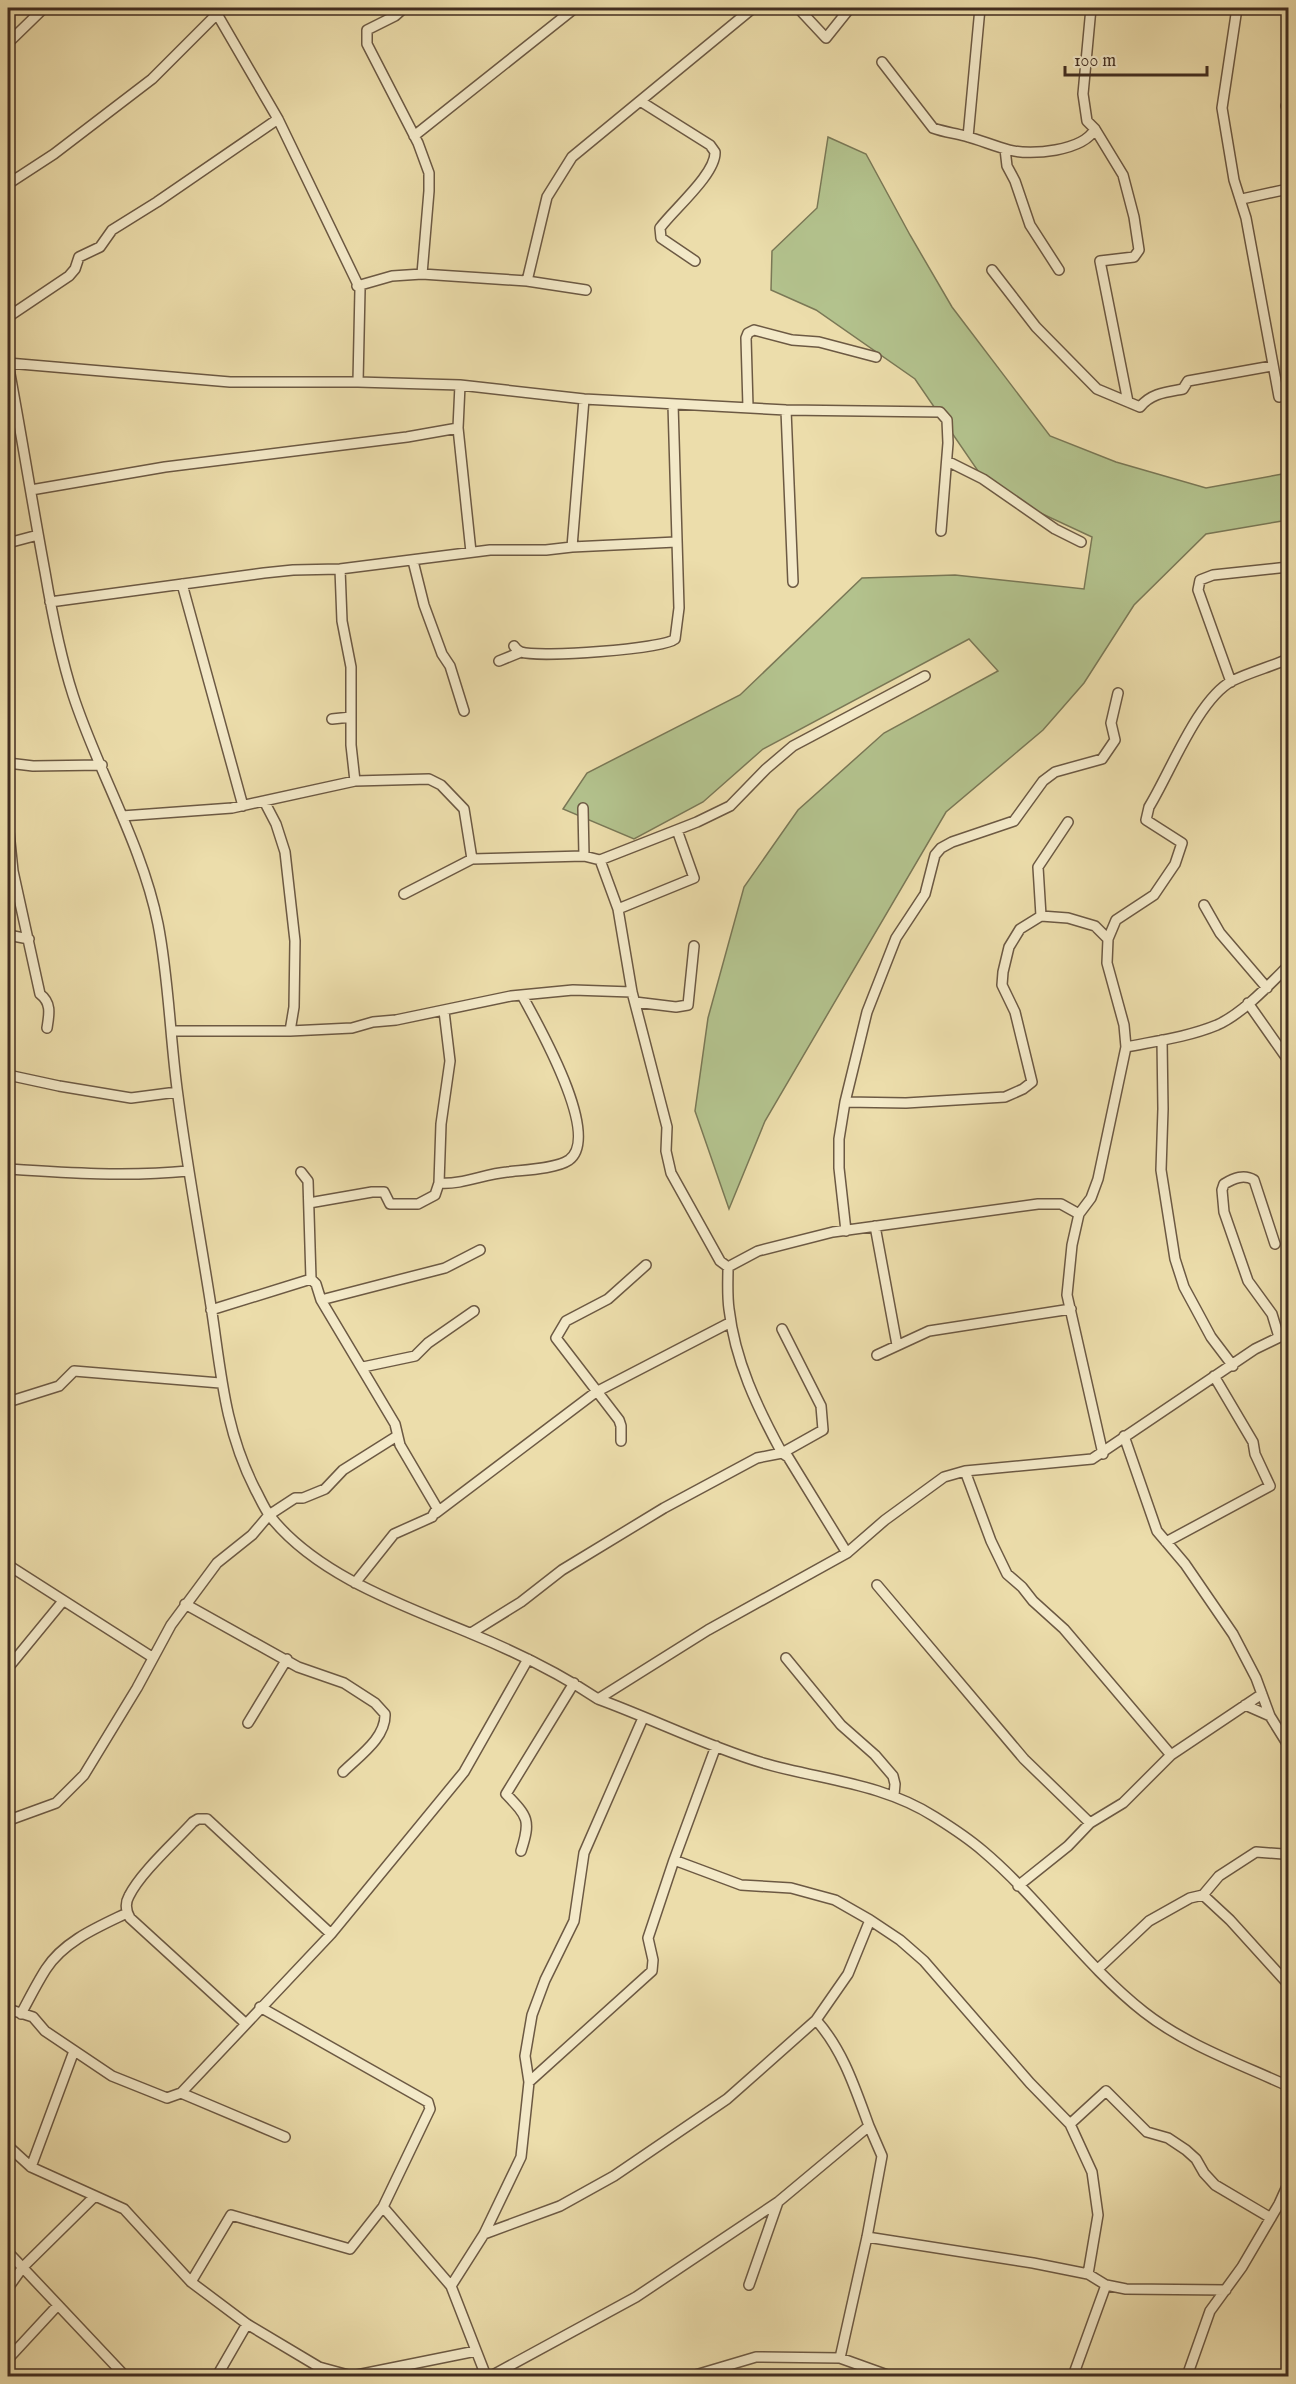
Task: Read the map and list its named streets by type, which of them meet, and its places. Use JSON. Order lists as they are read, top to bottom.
{
  "scale_bar": "100 m"
}
